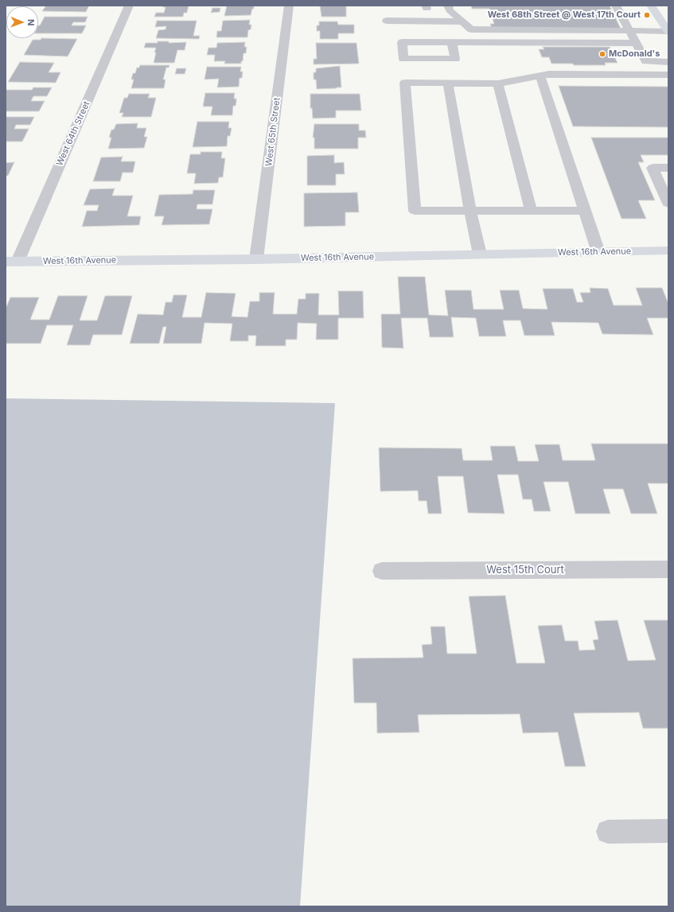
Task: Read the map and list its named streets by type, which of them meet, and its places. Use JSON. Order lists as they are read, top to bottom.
{
  "streets": {
    "main road": ["West 16th Avenue"],
    "street": ["West 65th Street", "West 64th Street", "West 15th Court"]
  },
  "crossings": [
    ["West 65th Street", "West 16th Avenue"],
    ["West 64th Street", "West 16th Avenue"]
  ],
  "places": ["West 68th Street @ West 17th Court", "McDonald's"],
  "north": "right"
}
